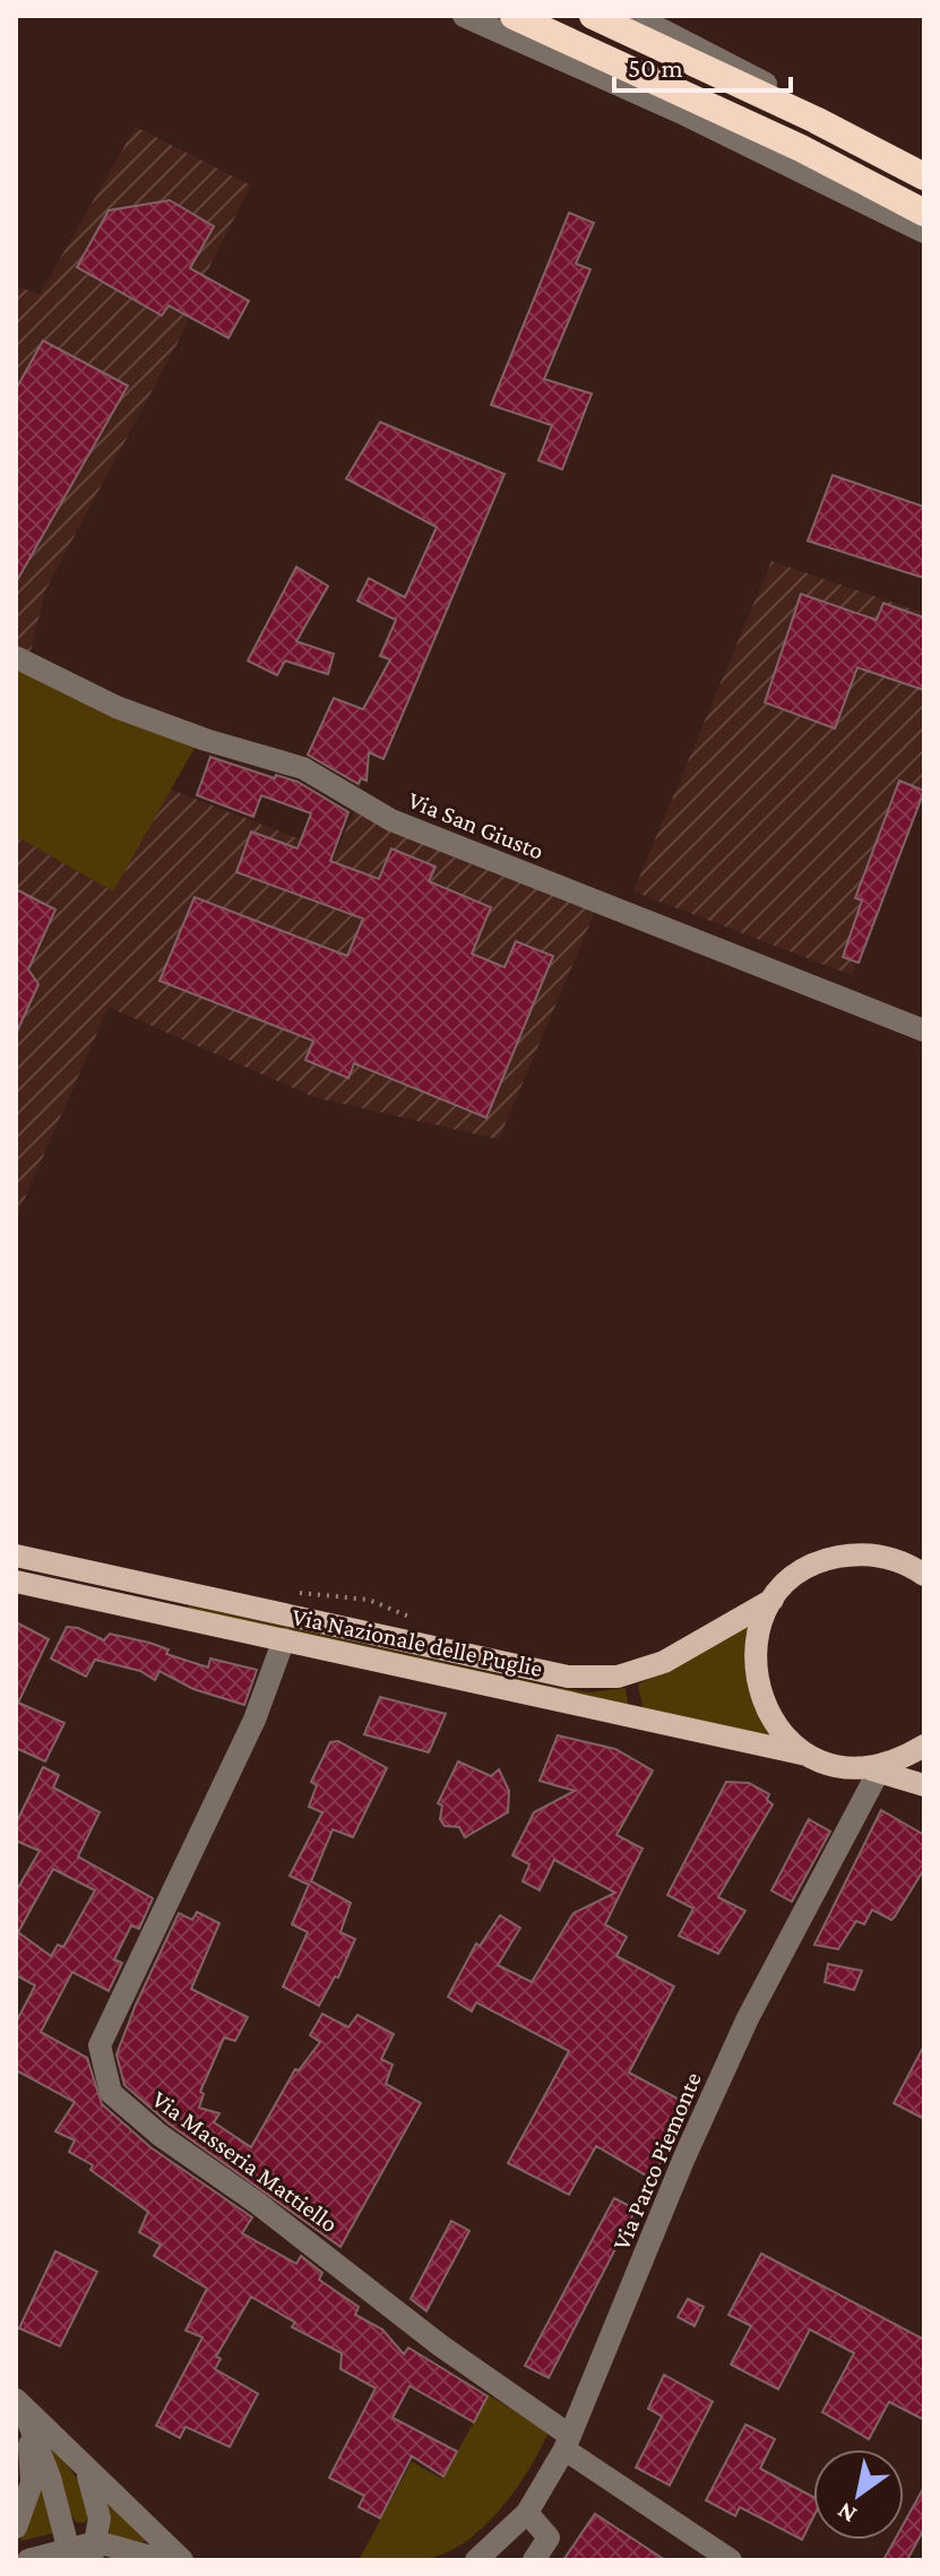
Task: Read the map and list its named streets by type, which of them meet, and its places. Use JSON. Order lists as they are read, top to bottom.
{
  "streets": {
    "main road": ["Via Nazionale delle Puglie"],
    "street": ["Via San Giusto", "Via Masseria Mattiello", "Via Parco Piemonte"]
  },
  "crossings": [
    ["Via Nazionale delle Puglie", "Via Masseria Mattiello"],
    ["Via Nazionale delle Puglie", "Via Parco Piemonte"],
    ["Via Masseria Mattiello", "Via Parco Piemonte"]
  ],
  "scale_bar": "50 m",
  "north": "bottom left"
}
